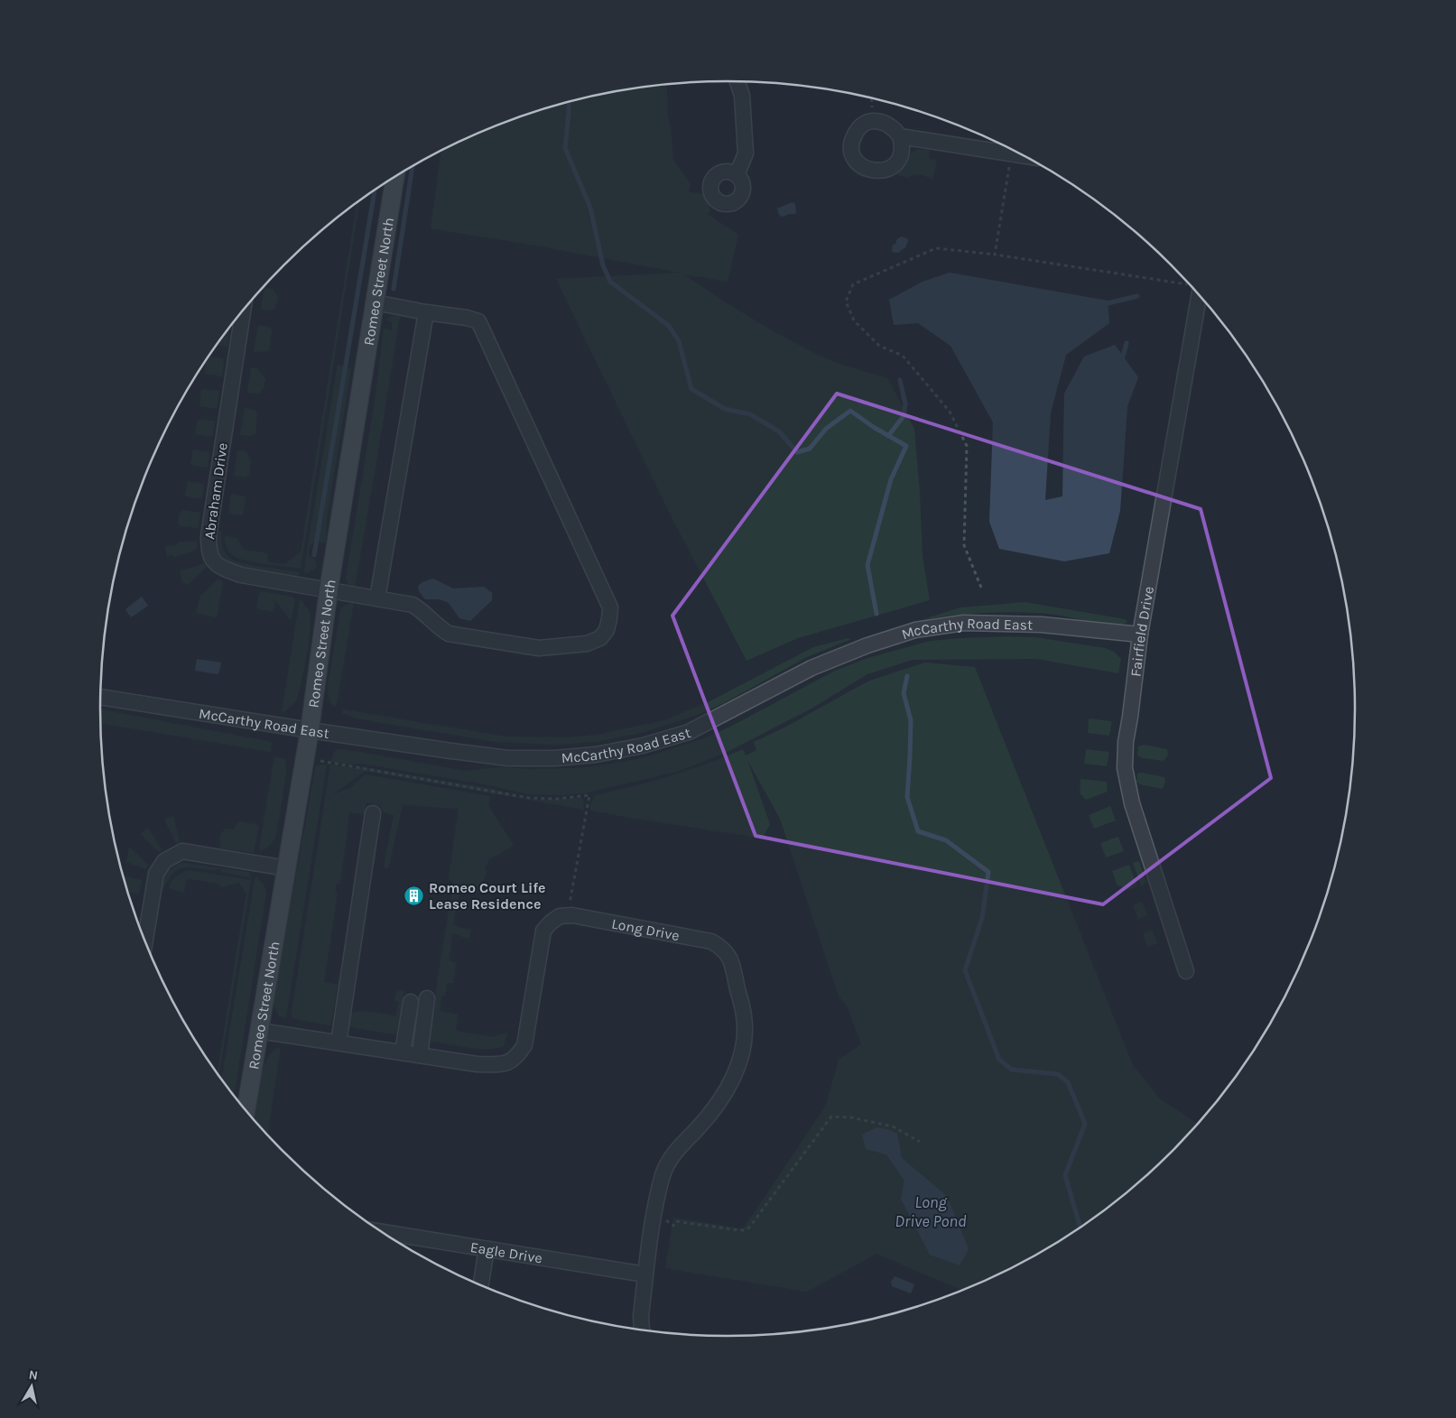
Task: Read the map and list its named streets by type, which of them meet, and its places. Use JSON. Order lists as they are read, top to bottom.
{
  "streets": {
    "main road": ["Romeo Street North"],
    "street": [
      "Abraham Drive",
      "McCarthy Road East",
      "Fairfield Drive",
      "Long Drive",
      "Eagle Drive"
    ]
  },
  "crossings": [
    ["Romeo Street North", "Abraham Drive"],
    ["Romeo Street North", "McCarthy Road East"],
    ["Romeo Street North", "Long Drive"],
    ["McCarthy Road East", "Fairfield Drive"],
    ["Long Drive", "Eagle Drive"]
  ],
  "water": ["Long Drive Pond"],
  "places": {
    "building": ["Romeo Court Life Lease Residence"]
  },
  "north": "top"
}
